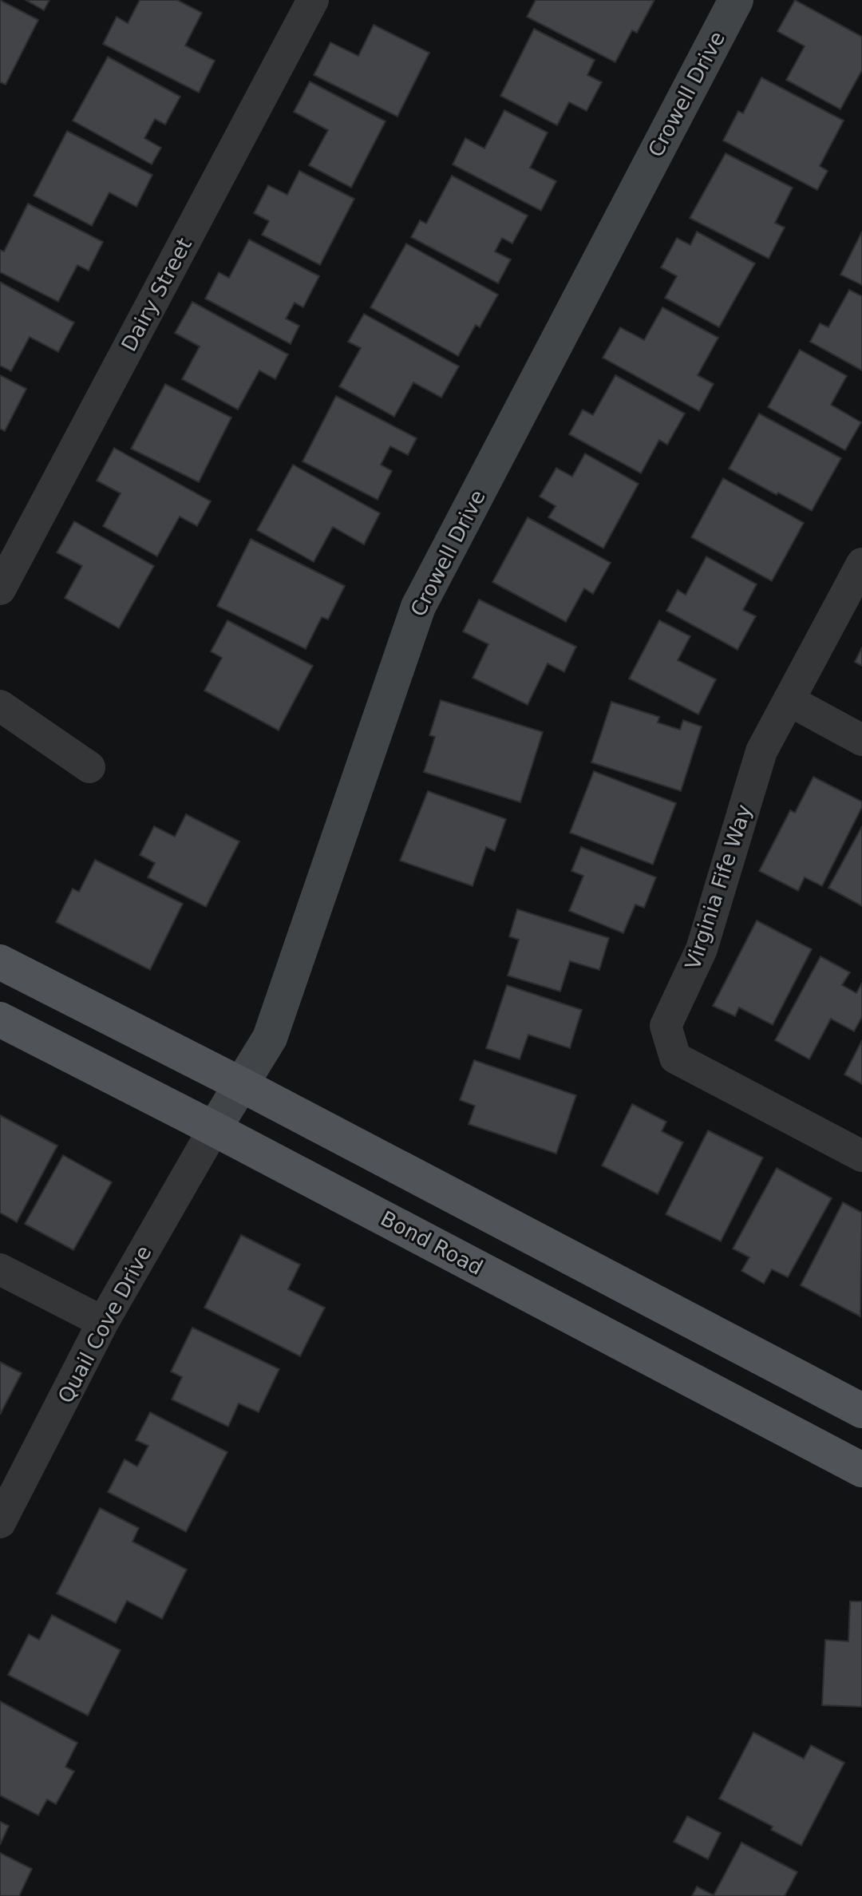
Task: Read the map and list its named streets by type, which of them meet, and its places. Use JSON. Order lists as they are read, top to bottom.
{
  "streets": {
    "main road": ["Bond Road"],
    "street": [
      "Crowell Drive",
      "Dairy Street",
      "Virginia Fife Way",
      "Quail Cove Drive"
    ]
  },
  "crossings": [
    ["Crowell Drive", "Bond Road"],
    ["Crowell Drive", "Quail Cove Drive"],
    ["Bond Road", "Quail Cove Drive"]
  ]
}
